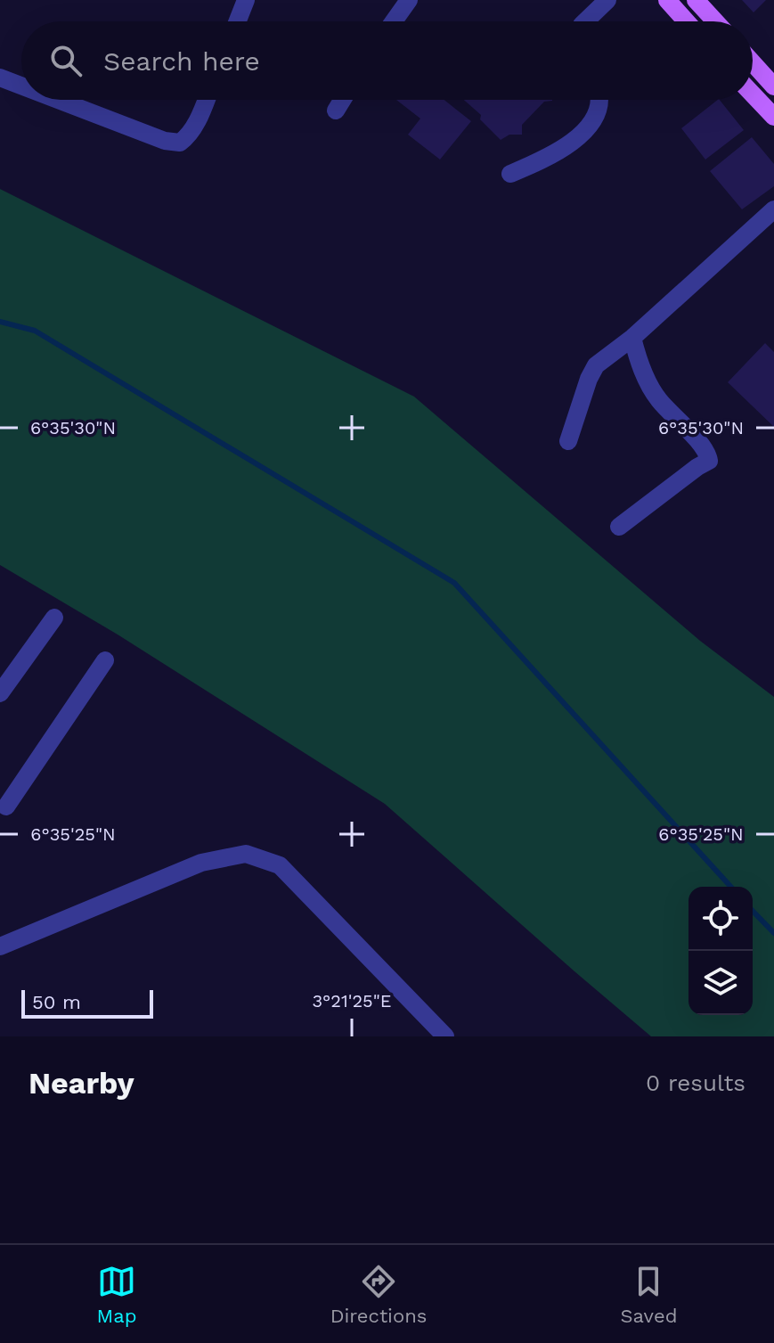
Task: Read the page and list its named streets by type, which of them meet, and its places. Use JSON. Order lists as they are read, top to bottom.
{
  "scale_bar": "50 m",
  "page": {
    "search": "Search here",
    "scale": "50 m",
    "heading": ["Nearby", "0 results"],
    "nav": ["Map", "Directions", "Saved"]
  },
  "coordinates": ["6°35'30\"N", "6°35'25\"N", "3°21'25\"E"]
}
